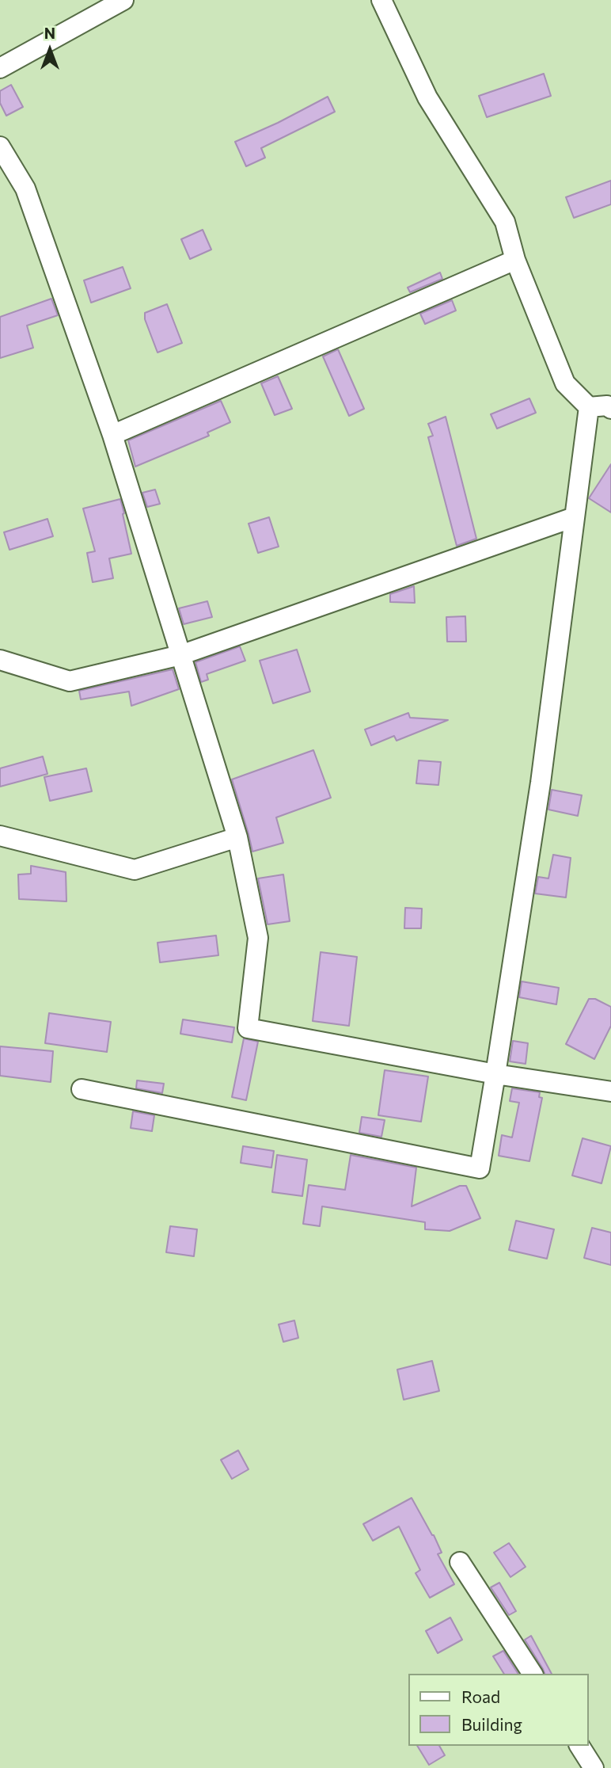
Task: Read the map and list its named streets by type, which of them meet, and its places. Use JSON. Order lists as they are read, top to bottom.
{
  "legend": ["Road", "Building"],
  "north": "top"
}
